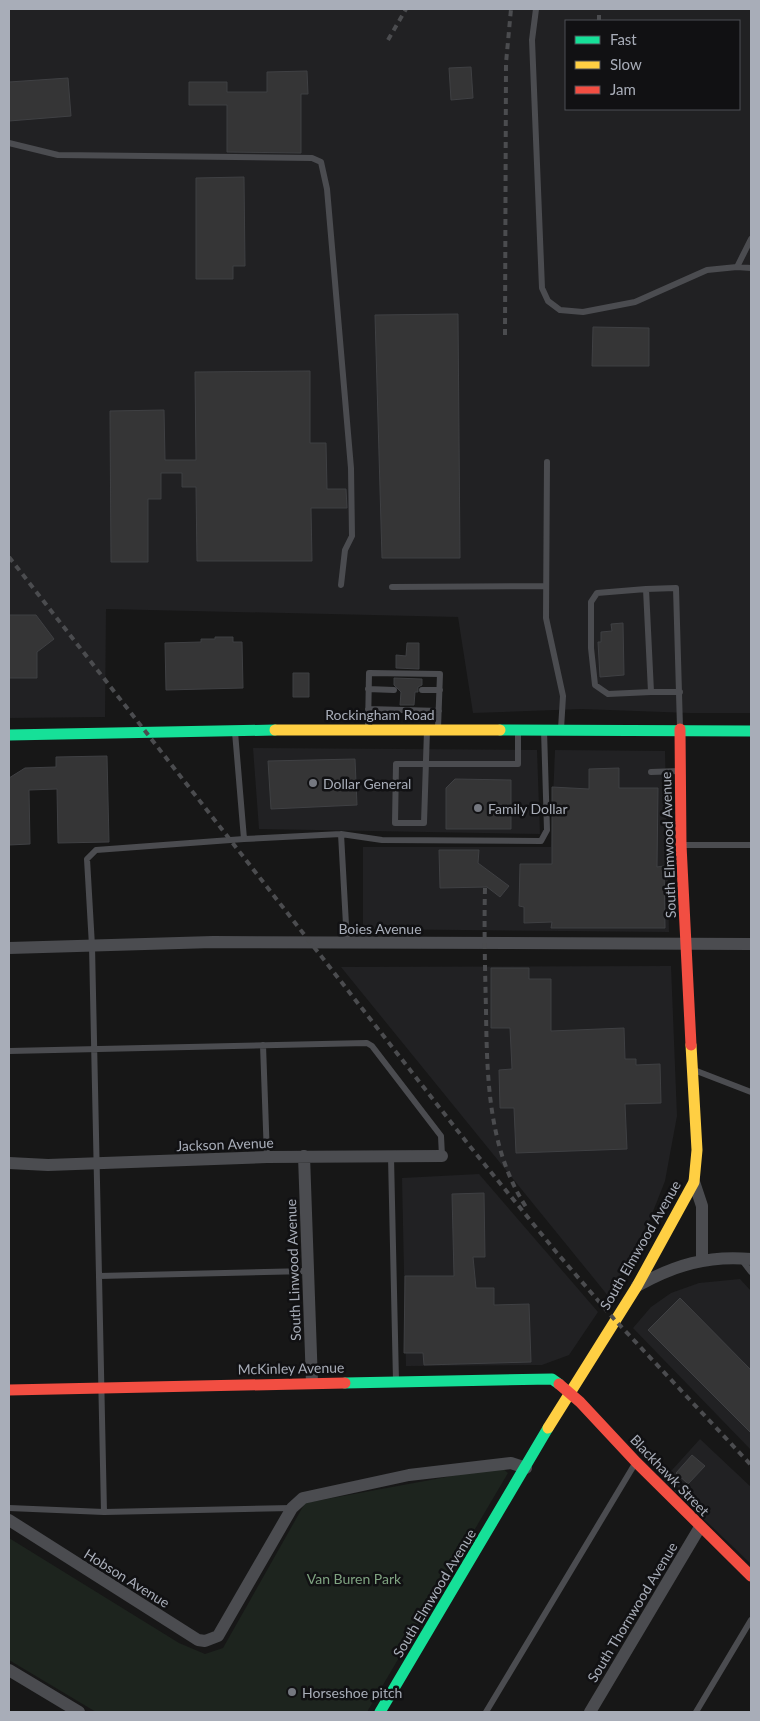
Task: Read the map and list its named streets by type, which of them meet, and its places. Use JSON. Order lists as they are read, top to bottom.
{
  "streets": {
    "street": [
      "Rockingham Road",
      "South Elmwood Avenue",
      "Boies Avenue",
      "Jackson Avenue",
      "South Linwood Avenue",
      "McKinley Avenue",
      "Blackhawk Street",
      "Hobson Avenue",
      "South Thornwood Avenue"
    ]
  },
  "crossings": [
    ["Rockingham Road", "South Elmwood Avenue"],
    ["South Elmwood Avenue", "Boies Avenue"],
    ["South Elmwood Avenue", "McKinley Avenue"],
    ["South Elmwood Avenue", "Blackhawk Street"],
    ["Jackson Avenue", "South Linwood Avenue"],
    ["South Linwood Avenue", "McKinley Avenue"],
    ["McKinley Avenue", "Blackhawk Street"],
    ["Blackhawk Street", "South Thornwood Avenue"]
  ],
  "parks": ["Van Buren Park"],
  "places": ["Dollar General", "Family Dollar", "Horseshoe pitch"],
  "legend": ["Fast", "Slow", "Jam"]
}
